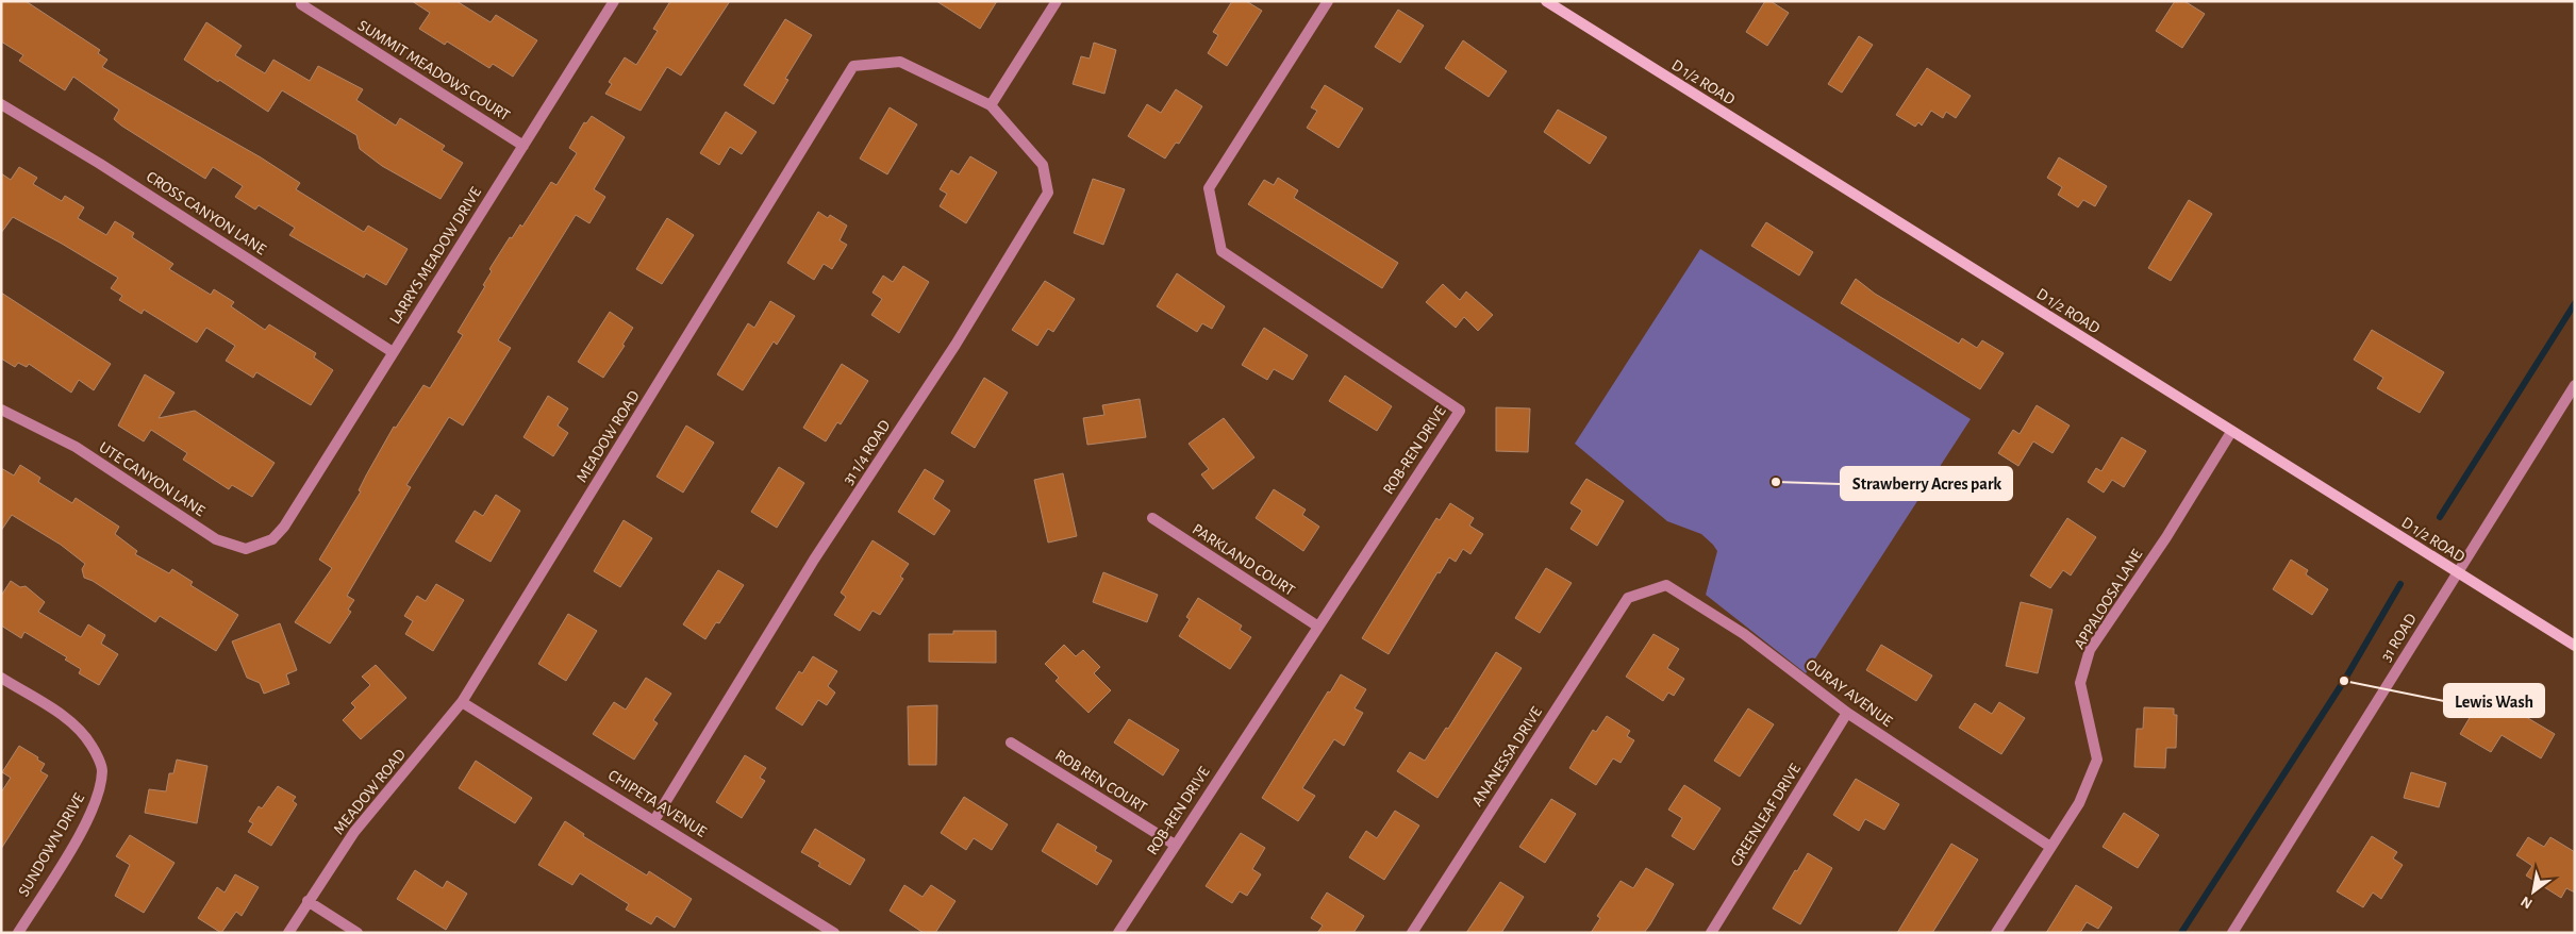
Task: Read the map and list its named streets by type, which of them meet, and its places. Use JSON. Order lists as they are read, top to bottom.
{
  "streets": {
    "main road": ["D 1/2 ROAD"],
    "street": [
      "SUMMIT MEADOWS COURT",
      "CROSS CANYON LANE",
      "LARRYS MEADOW DRIVE",
      "MEADOW ROAD",
      "ROB-REN DRIVE",
      "31 1/4 ROAD",
      "UTE CANYON LANE",
      "PARKLAND COURT",
      "APPALOOSA LANE",
      "31 ROAD",
      "OURAY AVENUE",
      "ANANESSA DRIVE",
      "ROB REN COURT",
      "CHIPETA AVENUE",
      "GREENLEAF DRIVE",
      "SUNDOWN DRIVE"
    ]
  },
  "crossings": [
    ["SUMMIT MEADOWS COURT", "LARRYS MEADOW DRIVE"],
    ["D 1/2 ROAD", "APPALOOSA LANE"],
    ["D 1/2 ROAD", "31 ROAD"],
    ["CROSS CANYON LANE", "LARRYS MEADOW DRIVE"],
    ["LARRYS MEADOW DRIVE", "UTE CANYON LANE"],
    ["MEADOW ROAD", "31 1/4 ROAD"],
    ["MEADOW ROAD", "CHIPETA AVENUE"],
    ["ROB-REN DRIVE", "PARKLAND COURT"],
    ["ROB-REN DRIVE", "ROB REN COURT"],
    ["31 1/4 ROAD", "CHIPETA AVENUE"],
    ["APPALOOSA LANE", "OURAY AVENUE"],
    ["OURAY AVENUE", "ANANESSA DRIVE"],
    ["OURAY AVENUE", "GREENLEAF DRIVE"]
  ],
  "places": ["Strawberry Acres park", "Lewis Wash"],
  "north": "bottom left"
}
